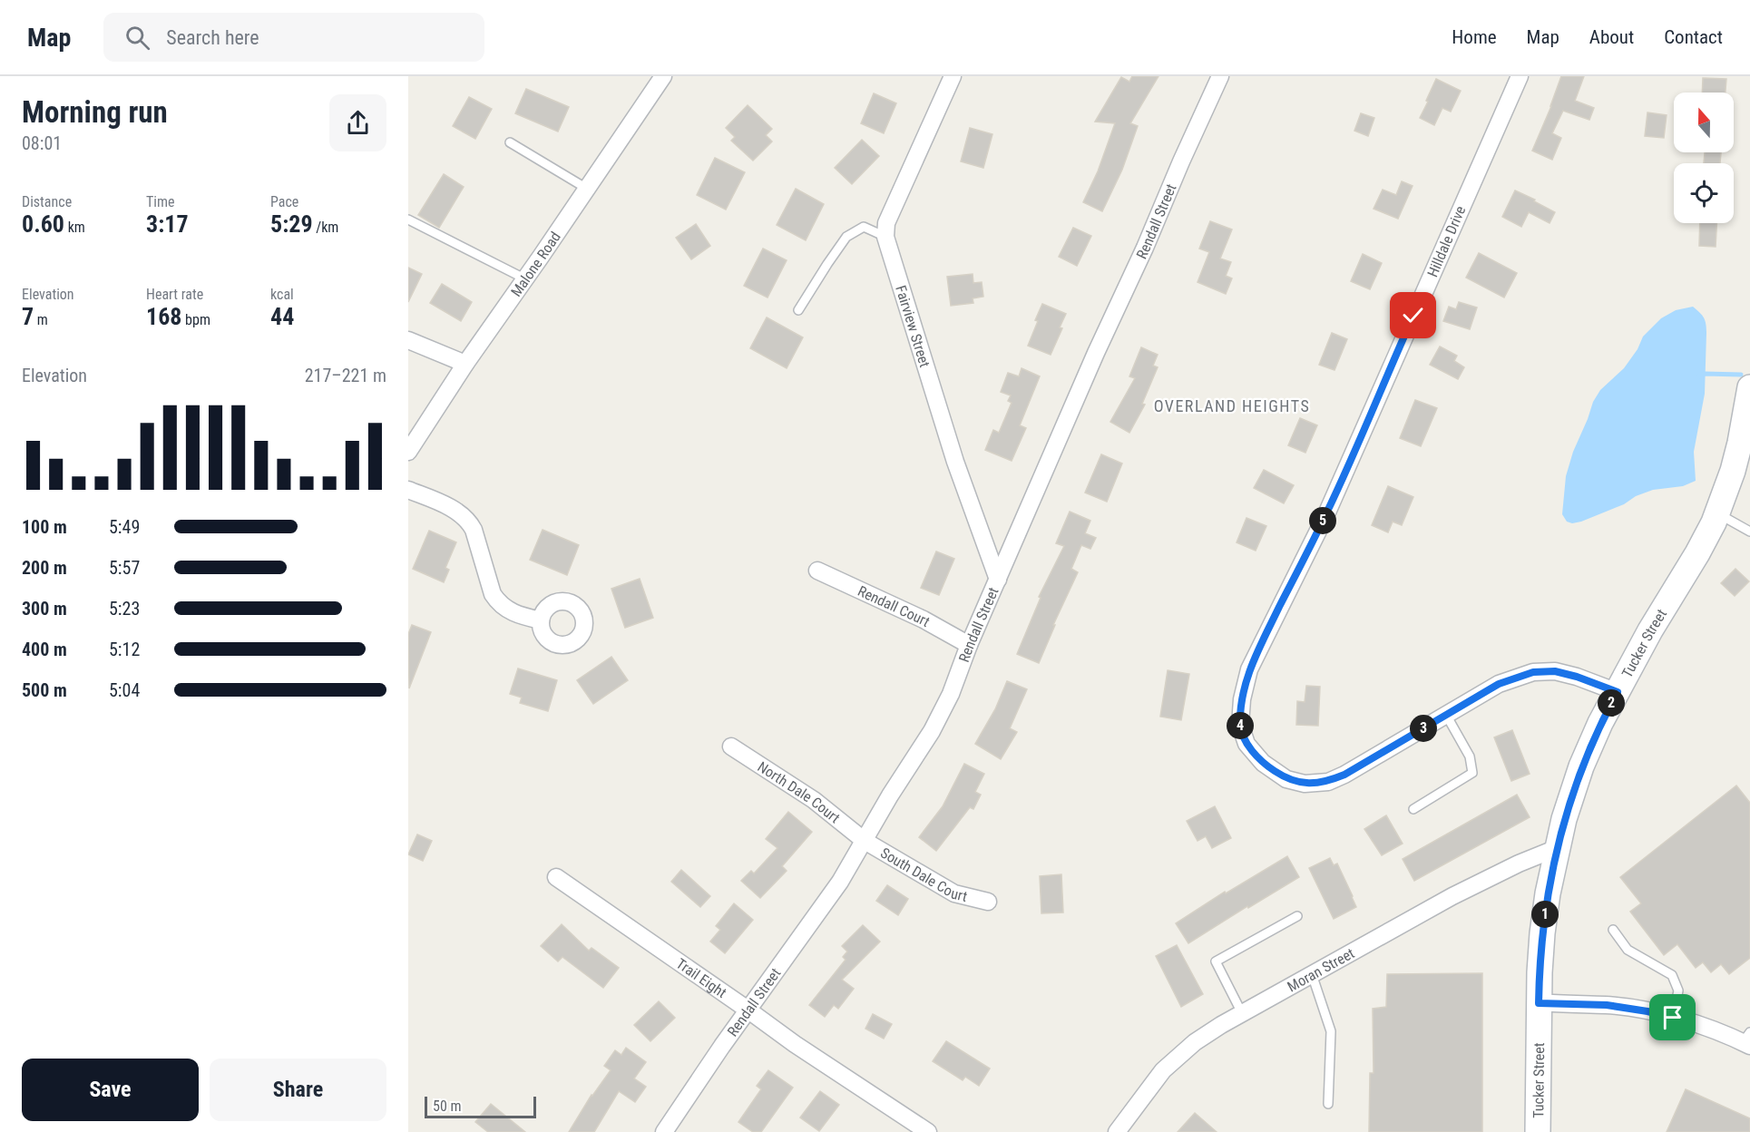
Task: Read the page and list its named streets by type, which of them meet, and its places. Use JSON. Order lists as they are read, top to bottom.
{
  "streets": {
    "street": [
      "Rendall Street",
      "Hilldale Drive",
      "Malone Road",
      "Fairview Street",
      "Rendall Court",
      "Tucker Street",
      "North Dale Court",
      "South Dale Court",
      "Moran Street",
      "Trail Eight"
    ]
  },
  "crossings": [
    ["Rendall Street", "Fairview Street"],
    ["Rendall Street", "Rendall Court"],
    ["Rendall Street", "North Dale Court"],
    ["Rendall Street", "South Dale Court"],
    ["Rendall Street", "Trail Eight"],
    ["Hilldale Drive", "Tucker Street"],
    ["Tucker Street", "Moran Street"],
    ["North Dale Court", "South Dale Court"]
  ],
  "districts": ["OVERLAND HEIGHTS"],
  "scale_bar": "50 m",
  "north": "top",
  "page": {
    "header": "Map",
    "search": "Search here",
    "nav": [
      "Home",
      "Map",
      "About",
      "Contact"
    ],
    "heading": ["Morning run", "08:01"],
    "stats": [
      ["Distance", "0.60 km"],
      ["Time", "3:17"],
      ["Pace", "5:29 /km"],
      ["Elevation", "7 m"],
      ["Heart rate", "168 bpm"],
      ["kcal", "44"]
    ],
    "chart": ["Elevation", "217–221 m"],
    "list": [
      {
        "name": "100 m",
        "note": "5:49"
      },
      {
        "name": "200 m",
        "note": "5:57"
      },
      {
        "name": "300 m",
        "note": "5:23"
      },
      {
        "name": "400 m",
        "note": "5:12"
      },
      {
        "name": "500 m",
        "note": "5:04"
      }
    ],
    "pins": [
      "5",
      "2",
      "4",
      "3",
      "1"
    ],
    "buttons": ["Save", "Share"],
    "scale": "50 m"
  }
}
